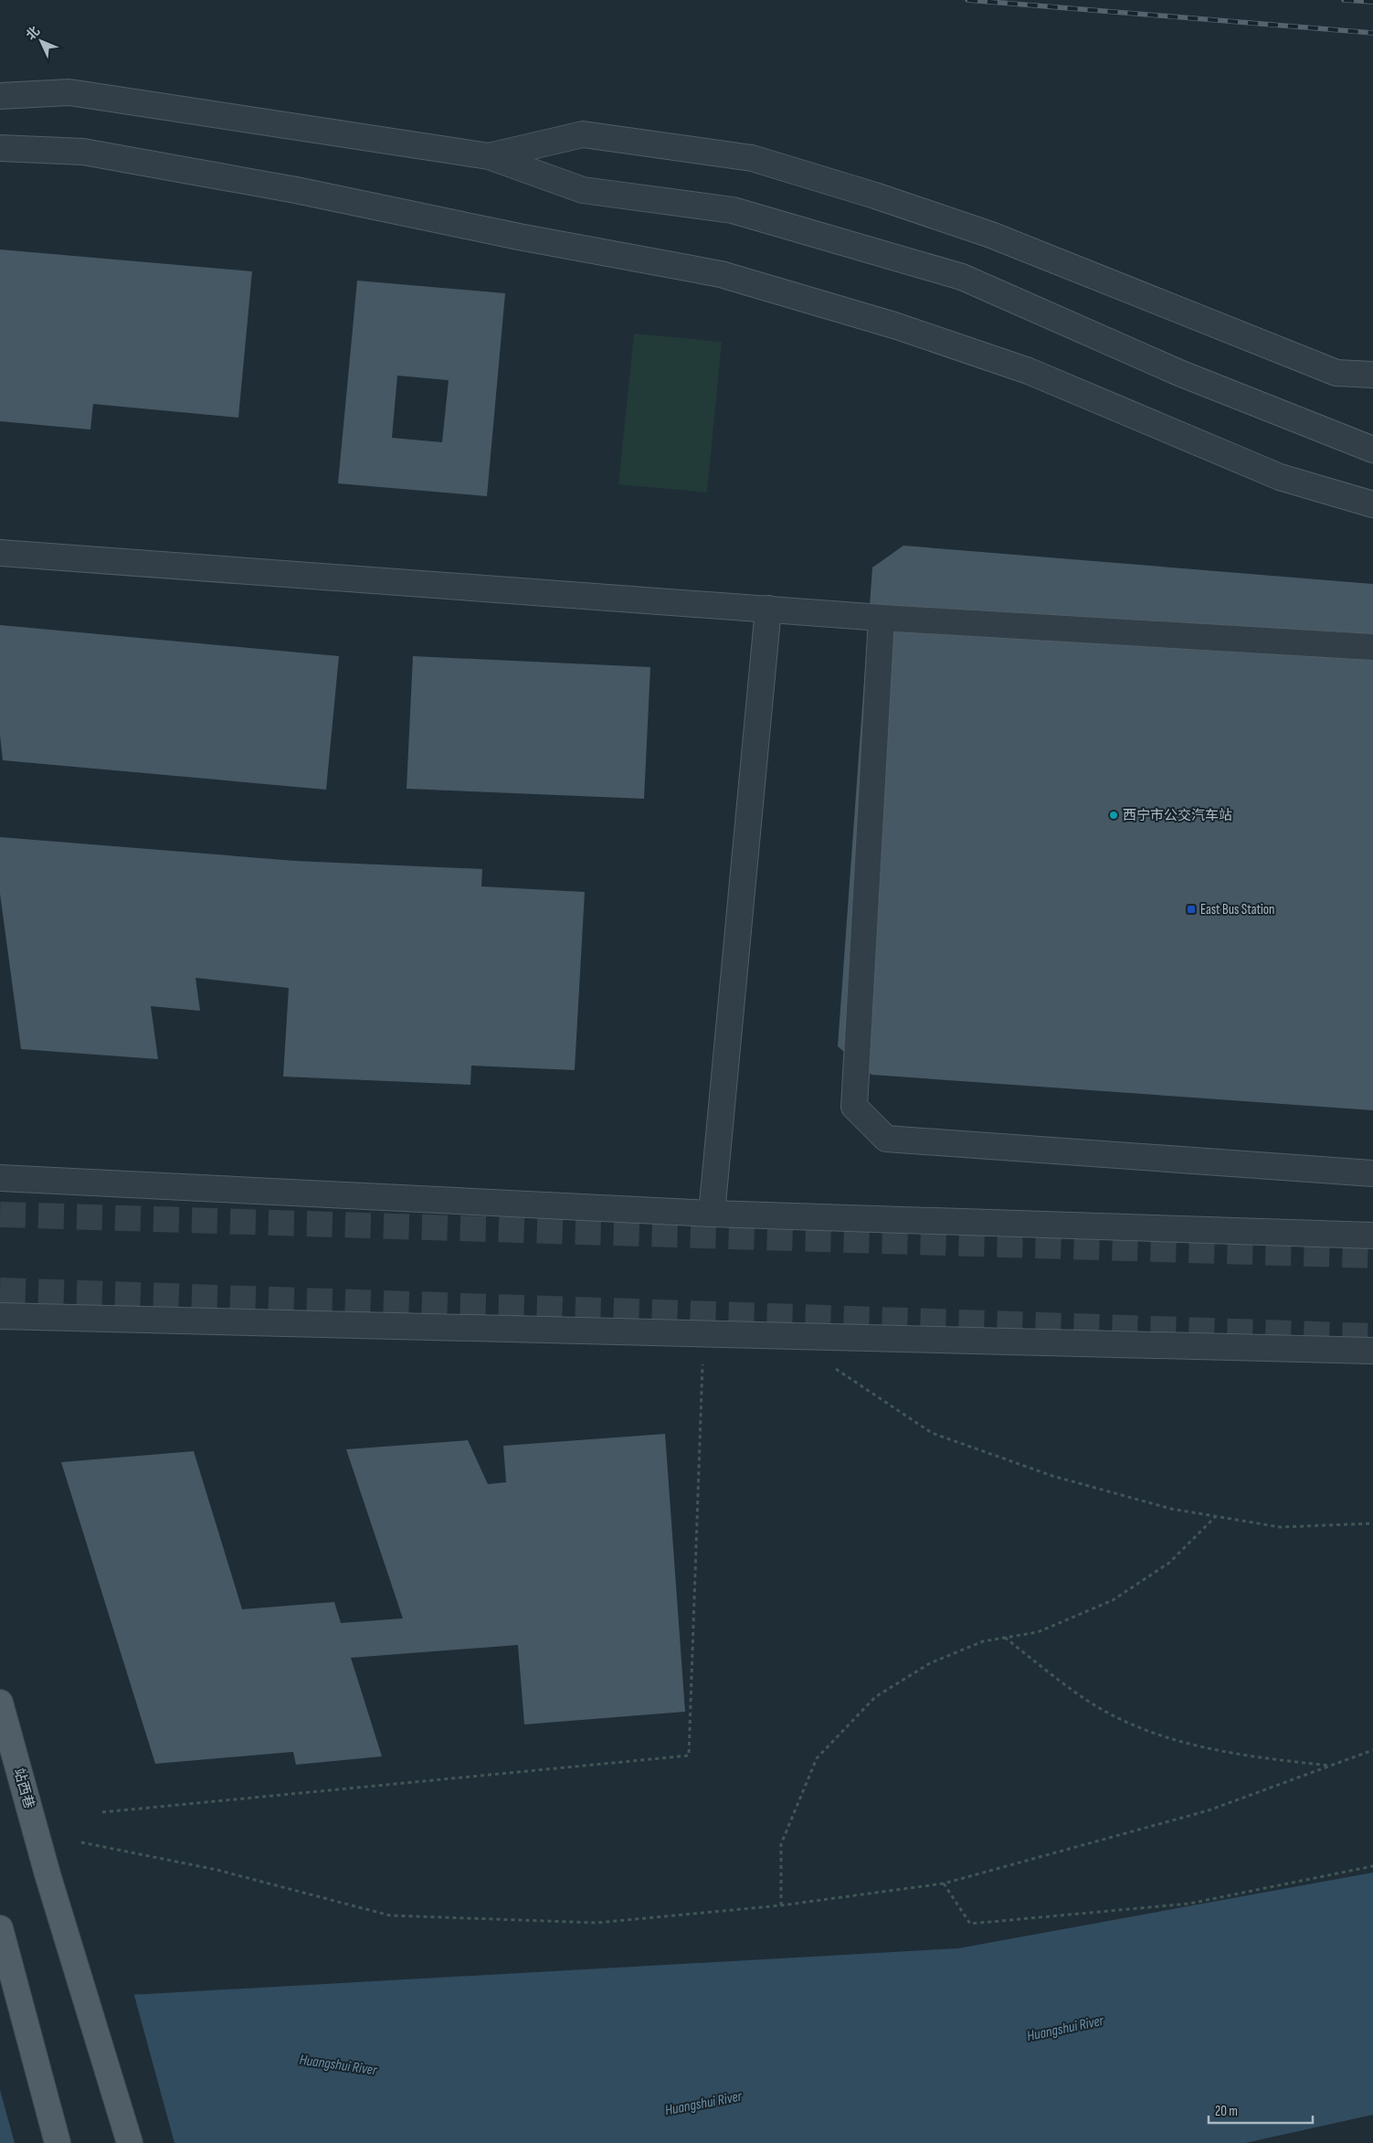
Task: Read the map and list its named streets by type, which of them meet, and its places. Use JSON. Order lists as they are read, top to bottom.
{
  "streets": {
    "main road": ["站西巷"]
  },
  "water": ["Huangshui River"],
  "places": {
    "other": ["西宁市公交汽车站"],
    "transit": ["East Bus Station"]
  },
  "scale_bar": "20 m",
  "north": "top left"
}
